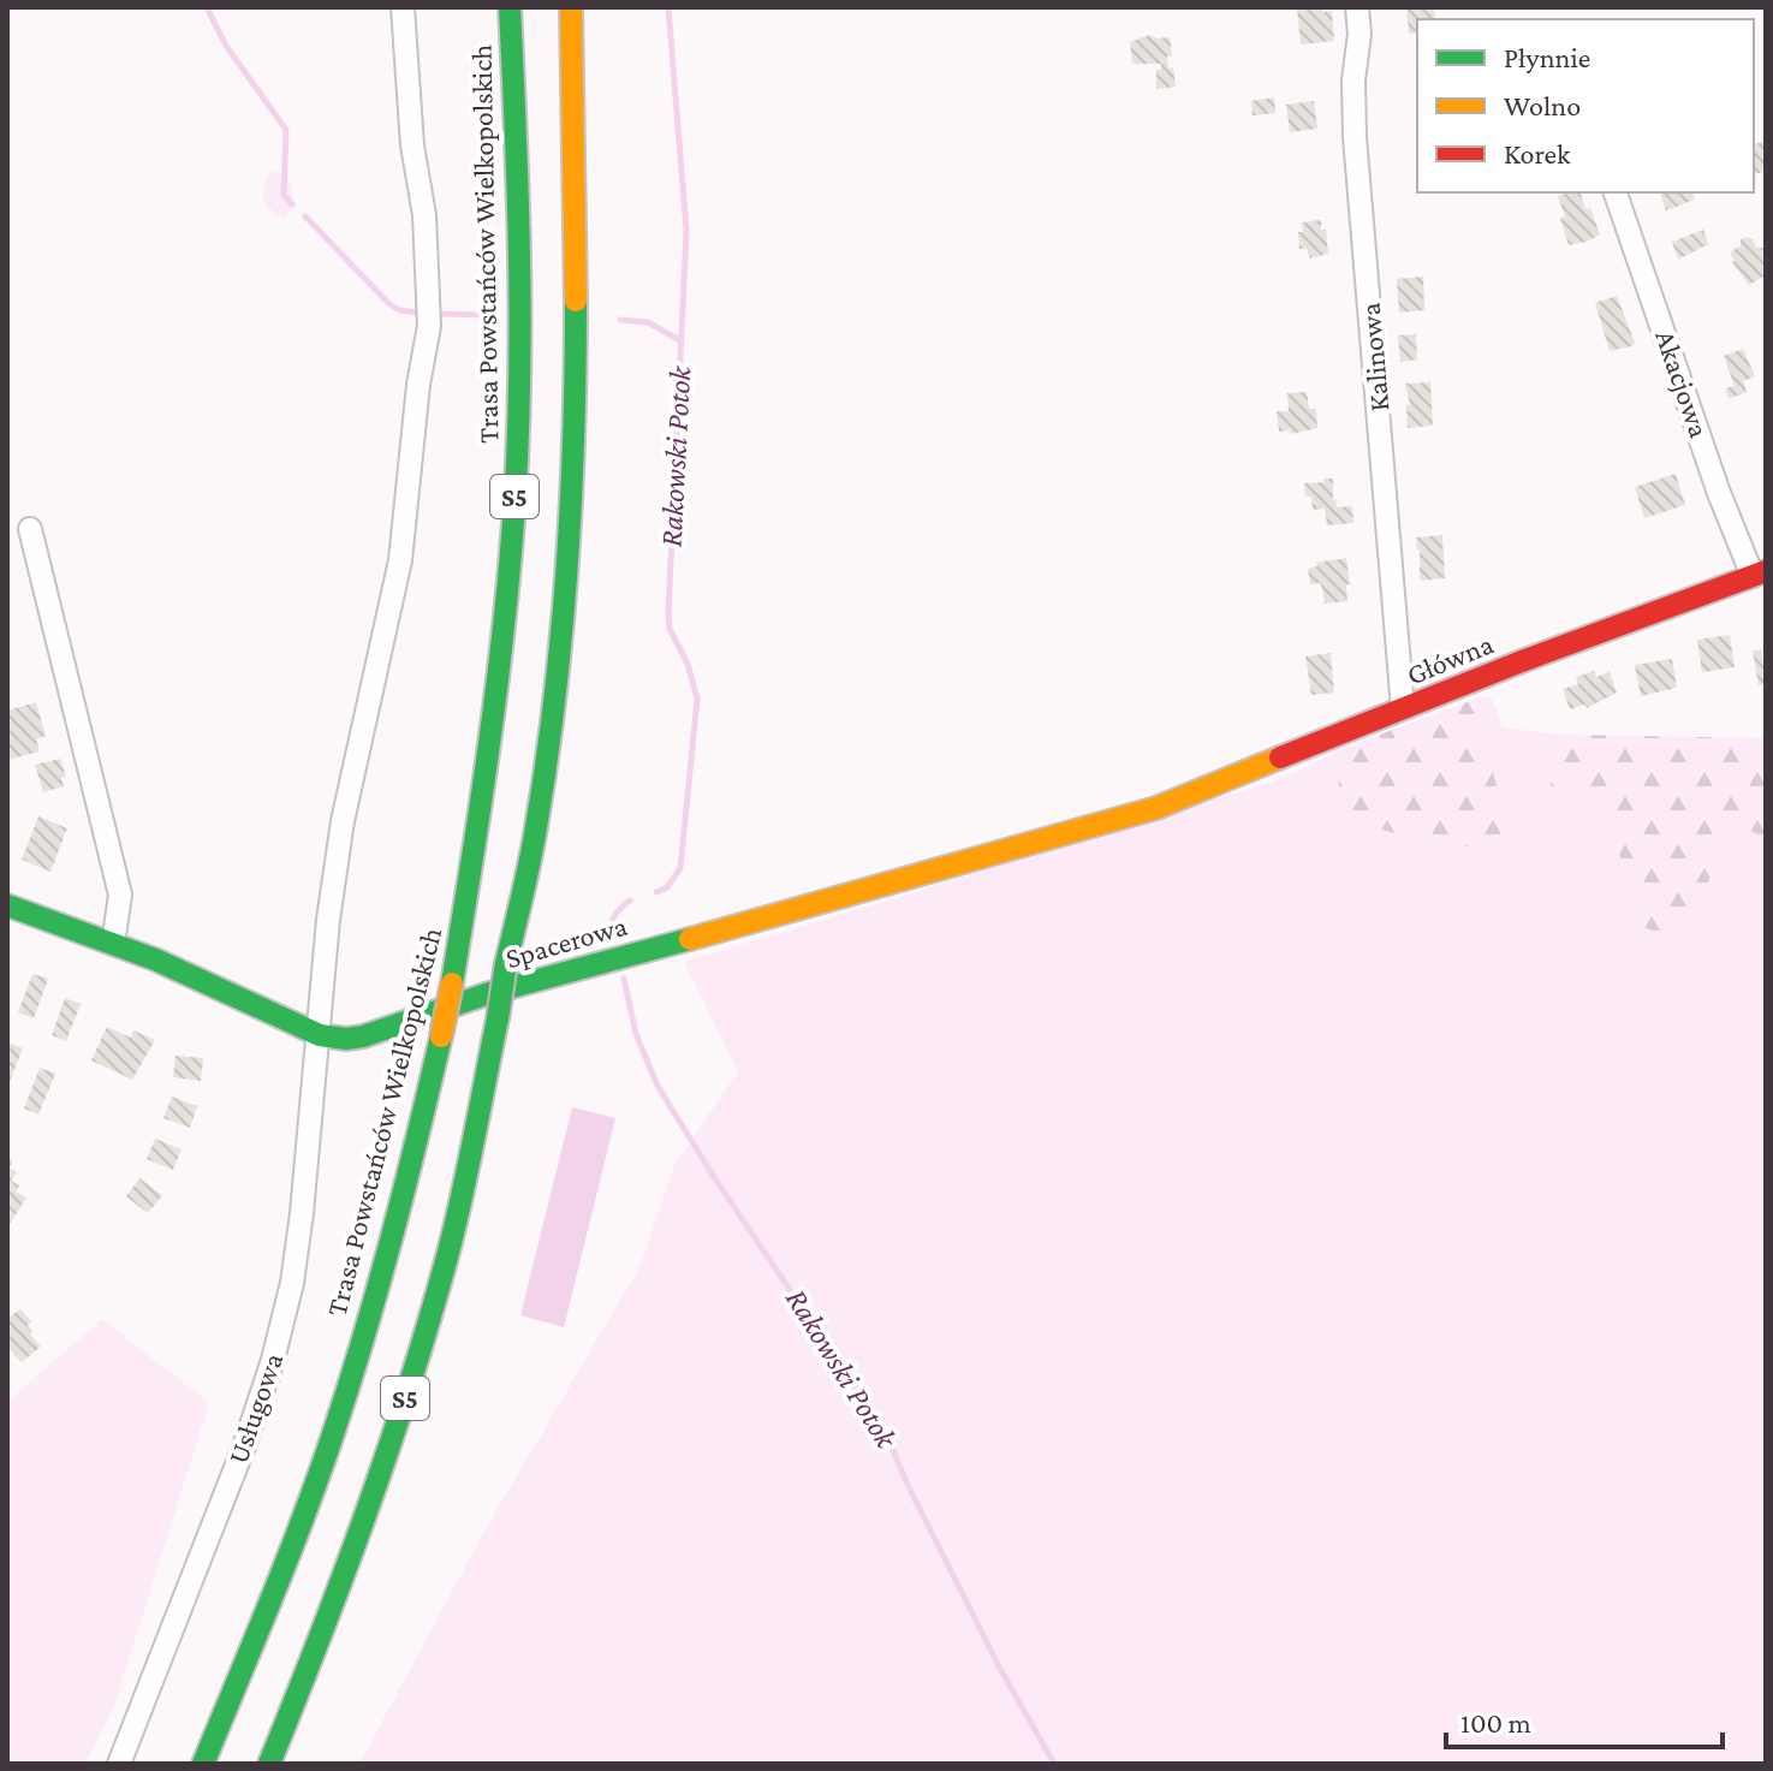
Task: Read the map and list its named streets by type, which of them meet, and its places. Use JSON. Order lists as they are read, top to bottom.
{
  "streets": {
    "main road": [
      "Trasa Powstańców Wielkopolskich",
      "S5",
      "Główna",
      "Spacerowa"
    ],
    "street": ["Kalinowa", "Akacjowa", "Usługowa"]
  },
  "crossings": [
    ["Kalinowa", "Główna"],
    ["Akacjowa", "Główna"],
    ["Główna", "Spacerowa"],
    ["Spacerowa", "Usługowa"]
  ],
  "water": ["Rakowski Potok"],
  "legend": ["Płynnie", "Wolno", "Korek"],
  "scale_bar": "100 m"
}
